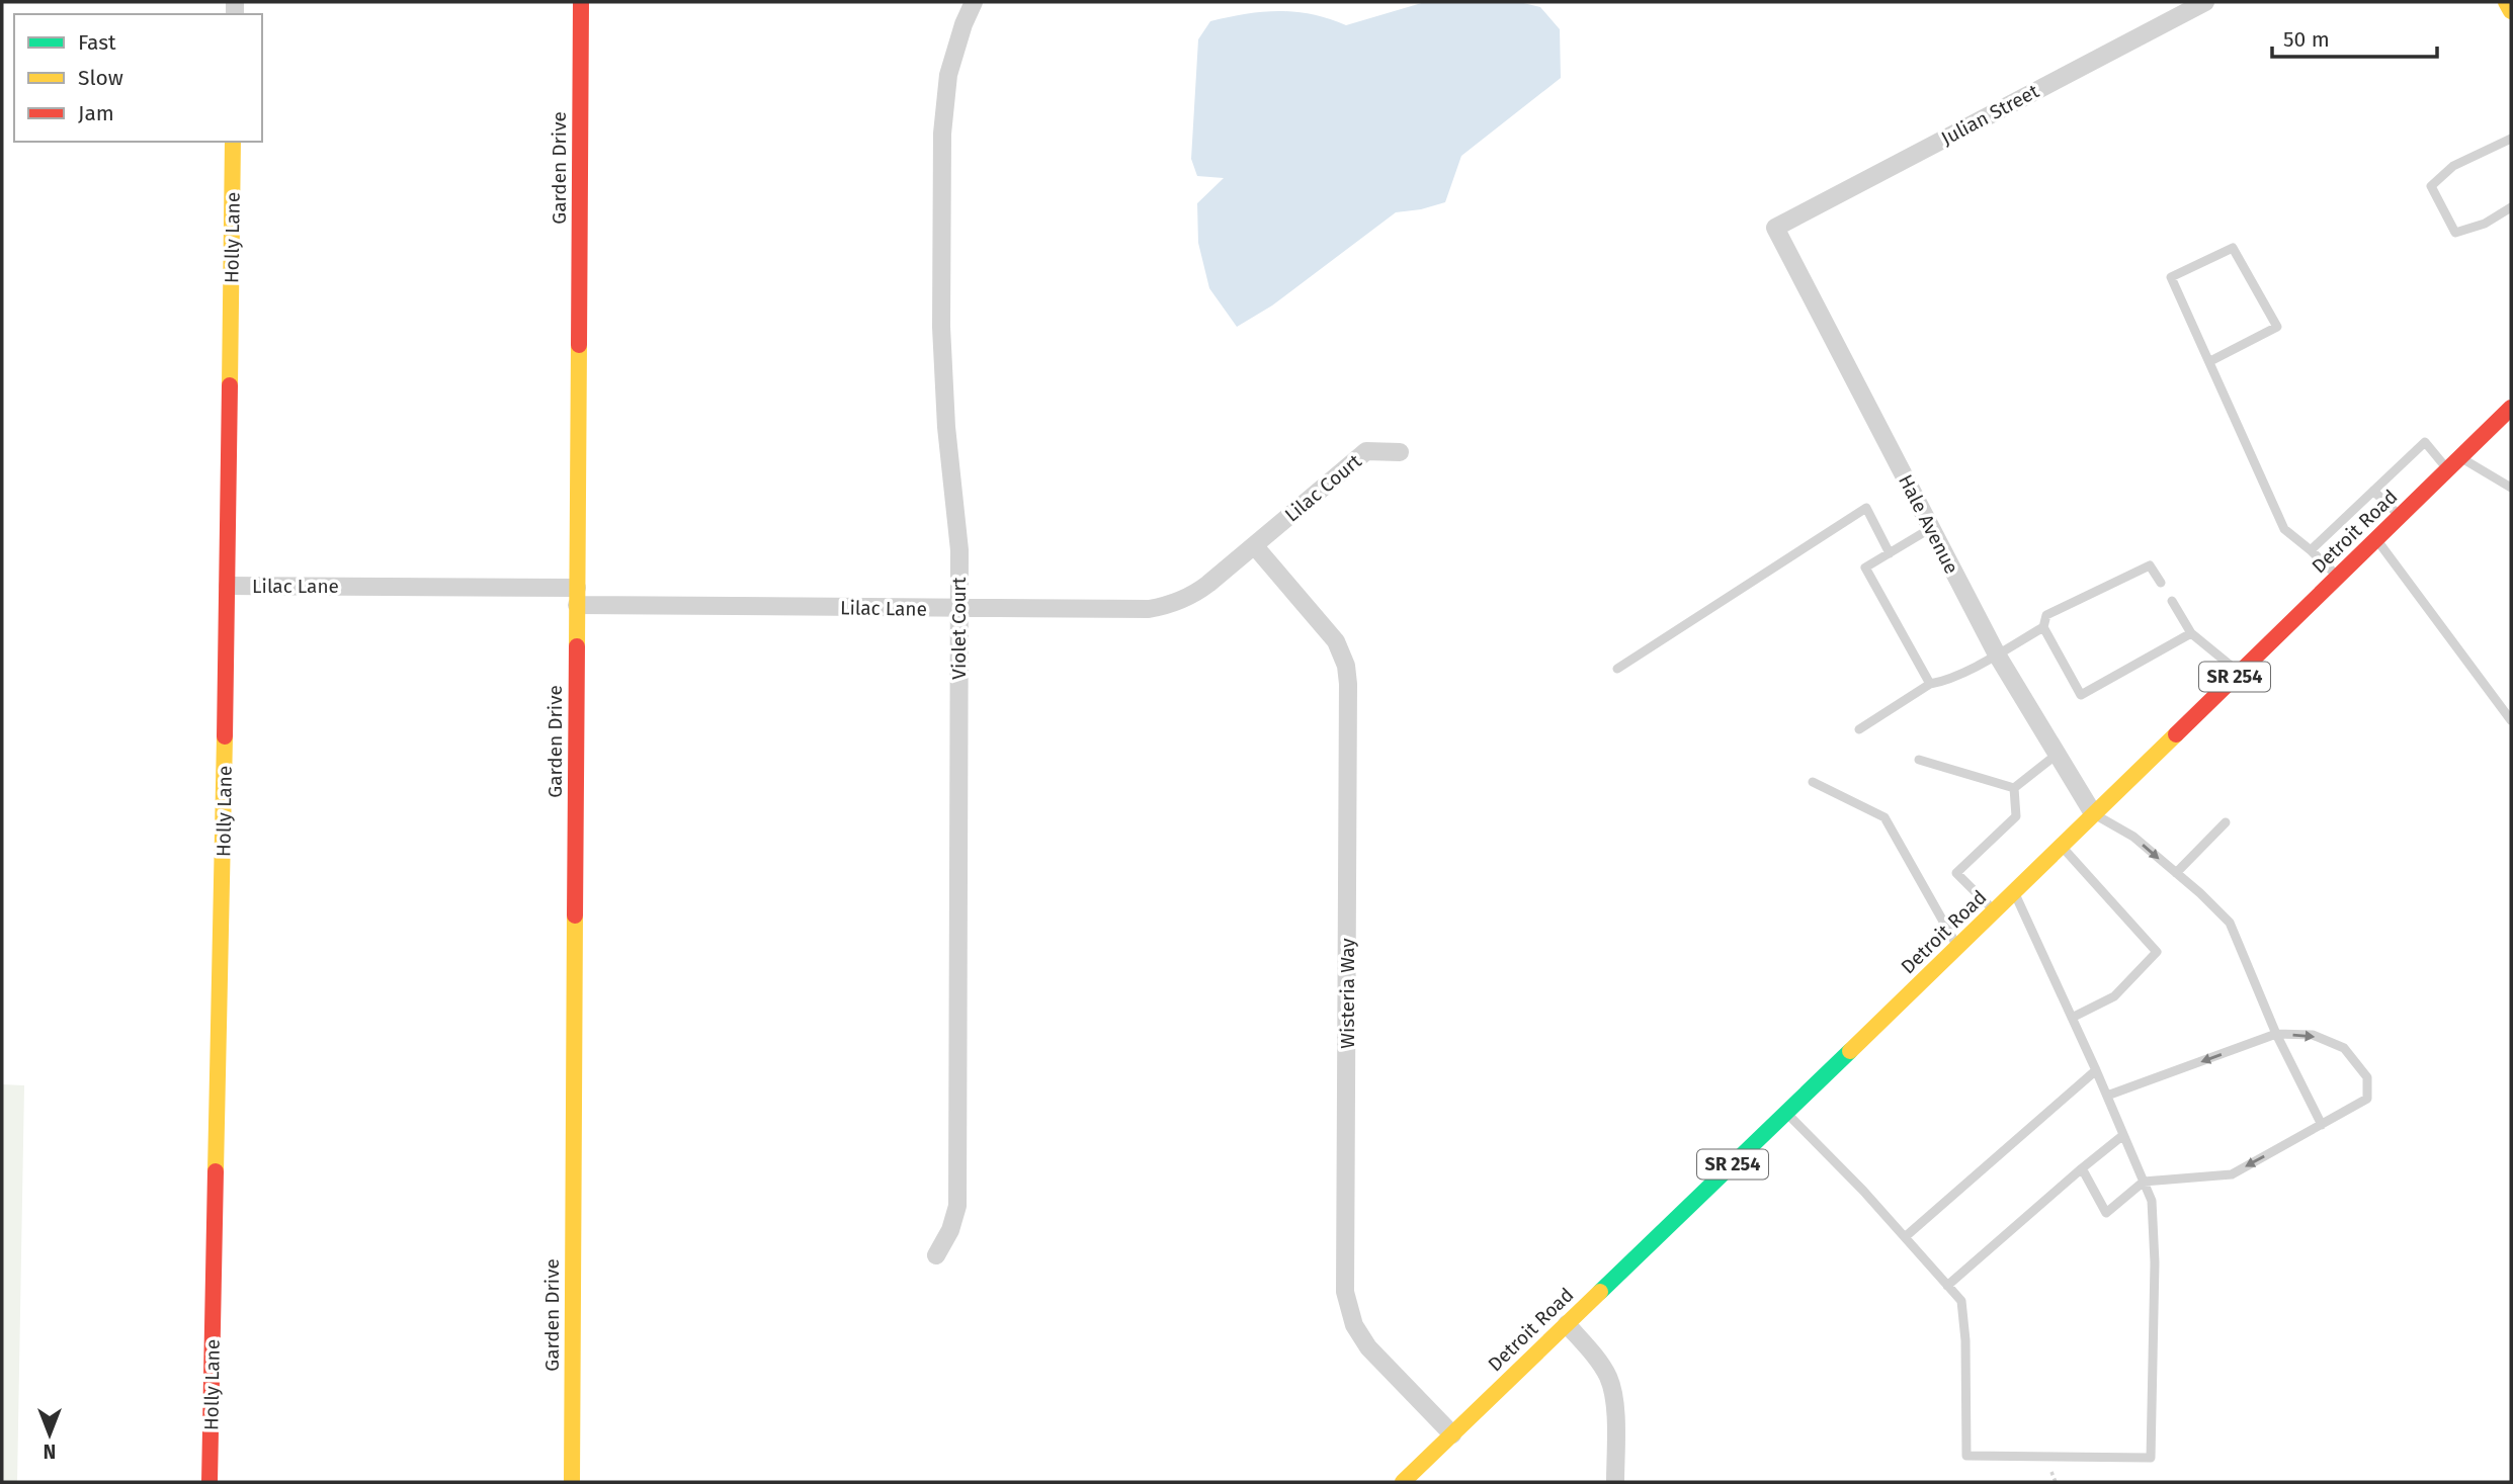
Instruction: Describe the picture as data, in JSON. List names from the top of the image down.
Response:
{
  "streets": {
    "street": [
      "Julian Street",
      "Garden Drive",
      "Holly Lane",
      "Lilac Court",
      "Hale Avenue",
      "Detroit Road",
      "Lilac Lane",
      "Violet Court",
      "SR 254",
      "Wisteria Way"
    ]
  },
  "crossings": [
    ["Julian Street", "Hale Avenue"],
    ["Garden Drive", "Lilac Lane"],
    ["Holly Lane", "Lilac Lane"],
    ["Lilac Court", "Lilac Lane"],
    ["Lilac Court", "Wisteria Way"],
    ["Hale Avenue", "Detroit Road"],
    ["Detroit Road", "Wisteria Way"],
    ["Lilac Lane", "Violet Court"],
    ["Lilac Lane", "Wisteria Way"]
  ],
  "legend": ["Fast", "Slow", "Jam"],
  "scale_bar": "50 m",
  "north": "bottom"
}
